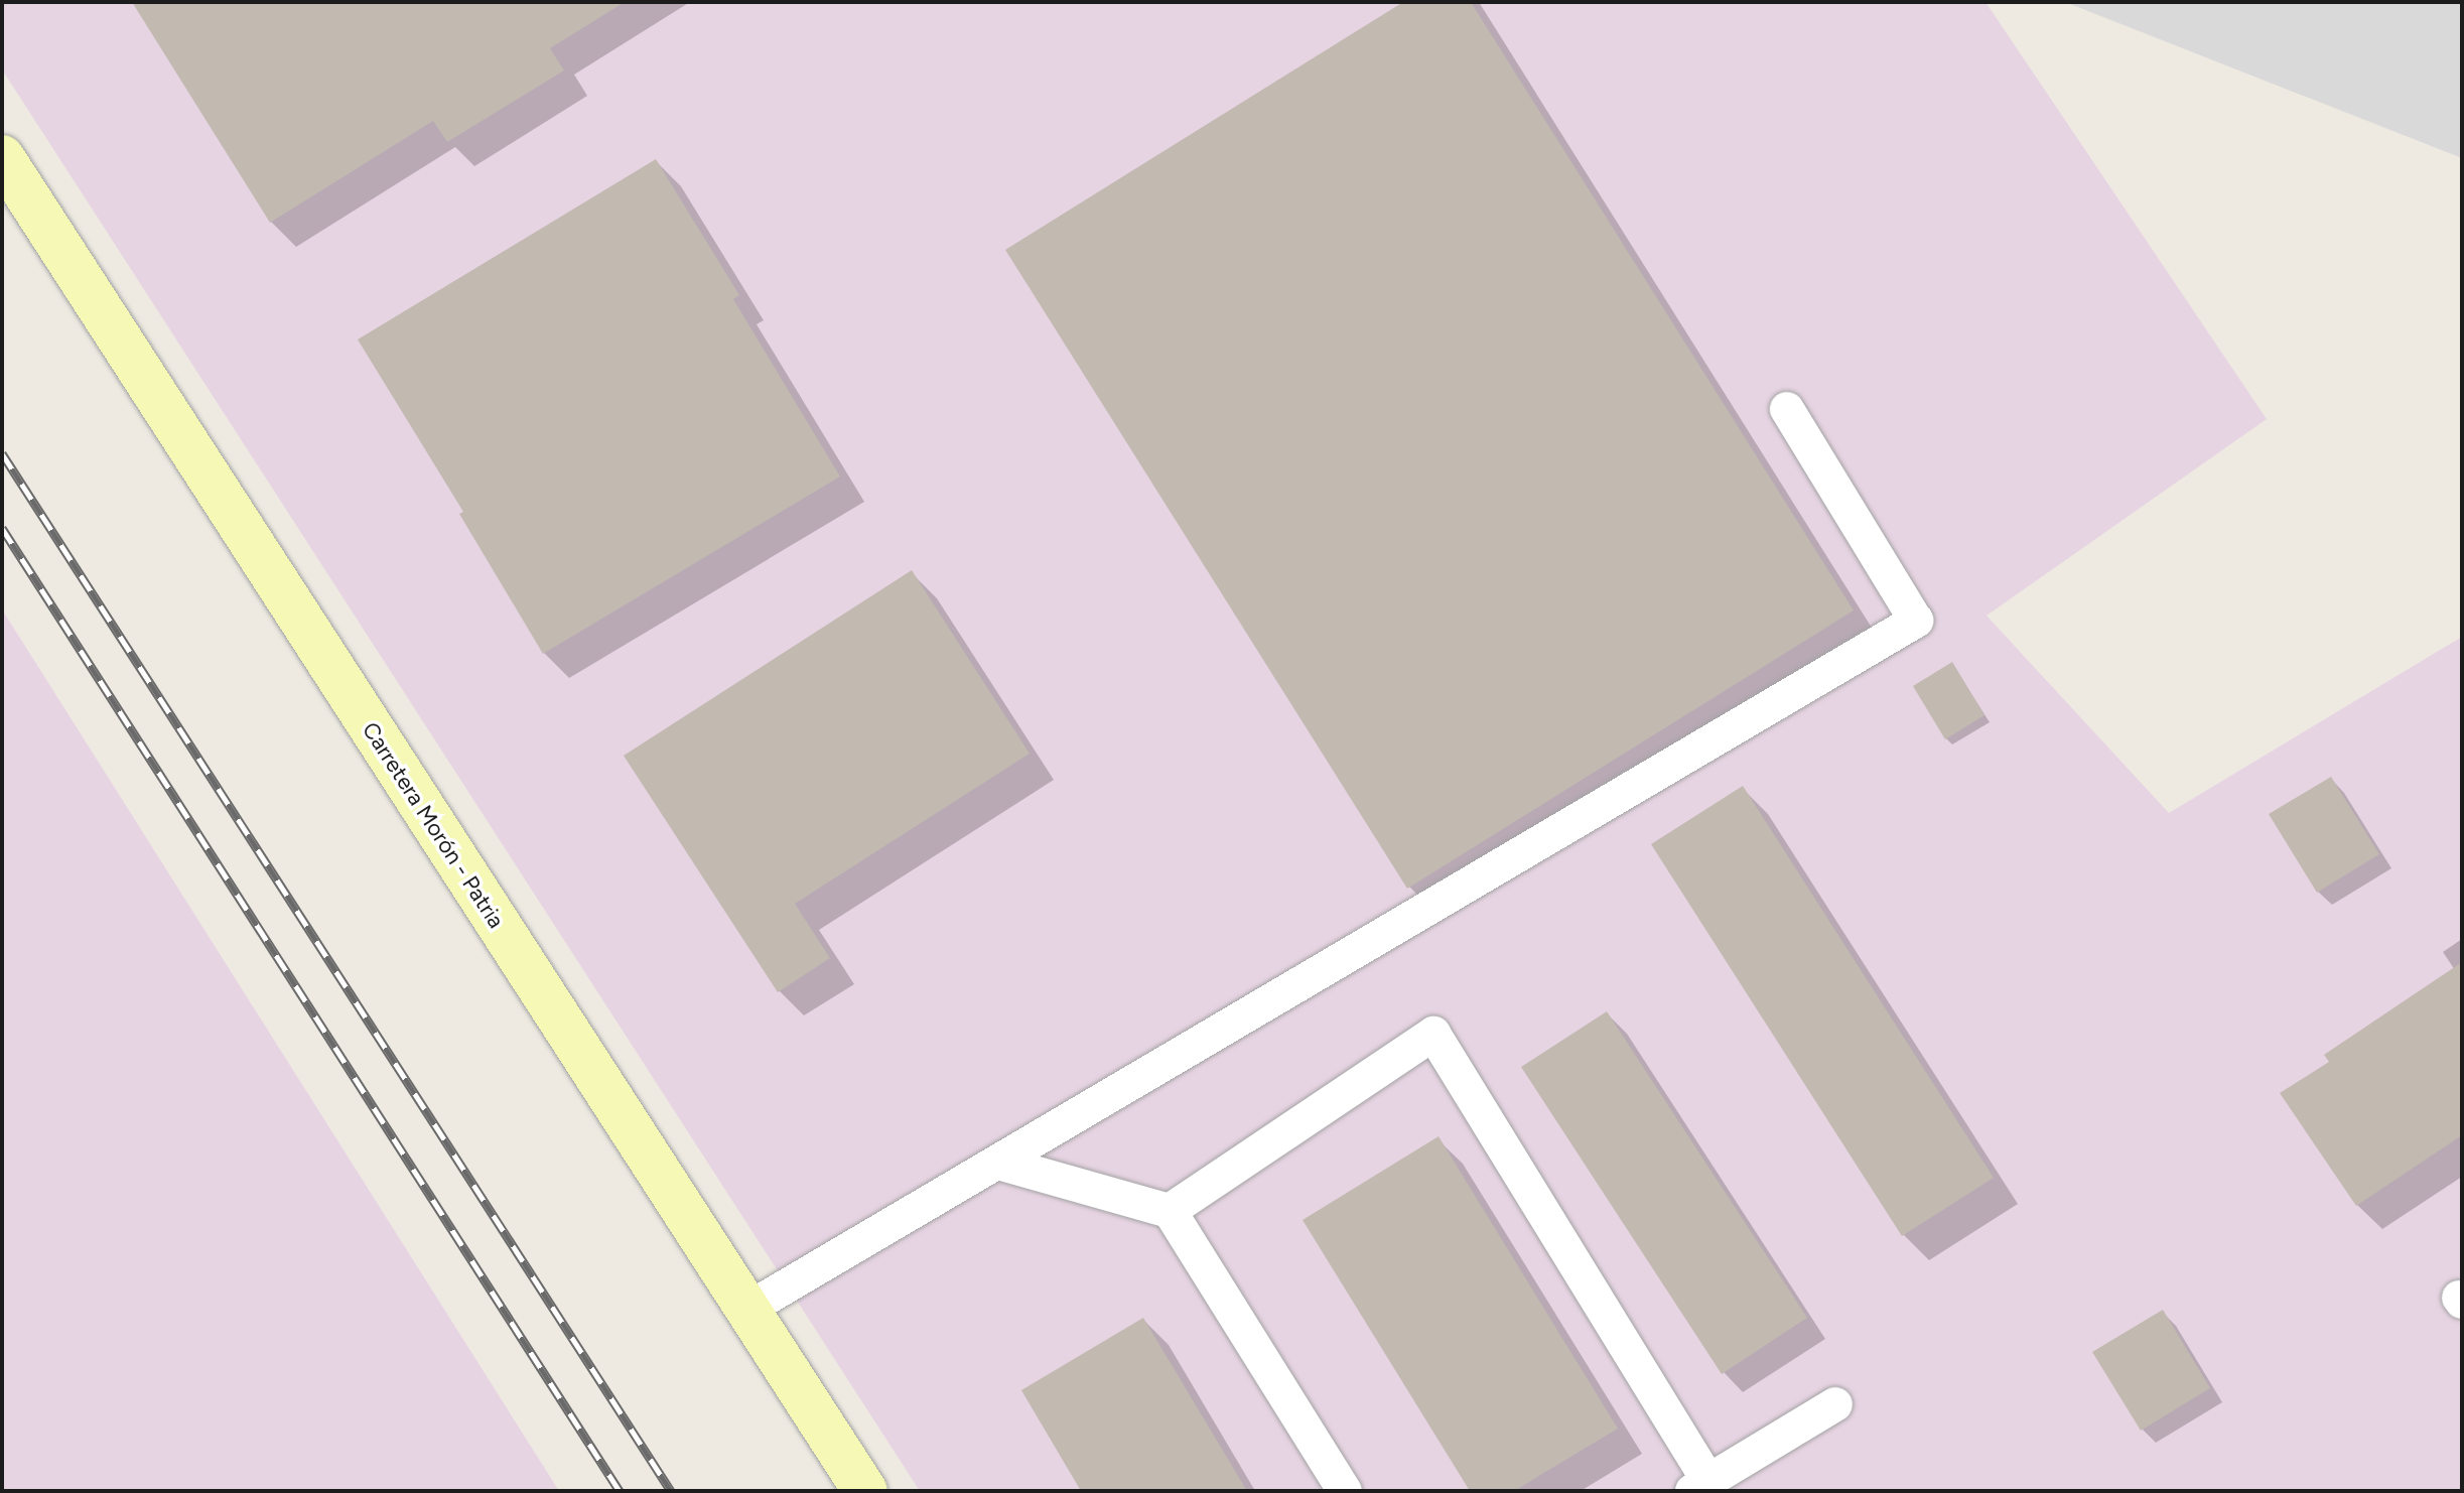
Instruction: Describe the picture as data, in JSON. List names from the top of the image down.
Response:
{
  "streets": {
    "main road": ["Carretera Morón - Patria"]
  }
}
